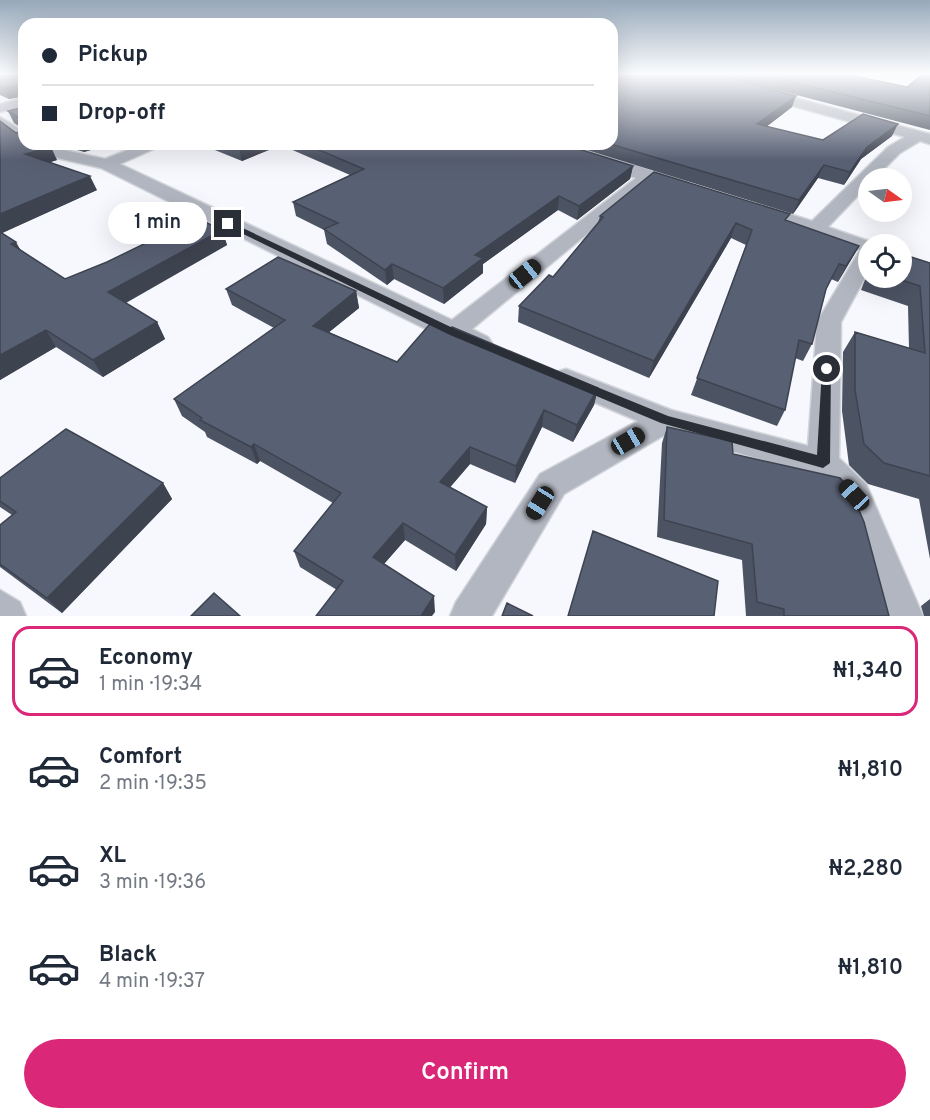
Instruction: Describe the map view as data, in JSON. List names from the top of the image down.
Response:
{
  "north": "right",
  "page": {
    "banner": ["Pickup", "Drop-off"],
    "bubble": "1 min",
    "list": [
      {
        "name": "Economy",
        "note": "1 min · 19:34",
        "value": "₦1,340"
      },
      {
        "name": "Comfort",
        "note": "2 min · 19:35",
        "value": "₦1,810"
      },
      {
        "name": "XL",
        "note": "3 min · 19:36",
        "value": "₦2,280"
      },
      {
        "name": "Black",
        "note": "4 min · 19:37",
        "value": "₦1,810"
      }
    ],
    "buttons": "Confirm"
  }
}
